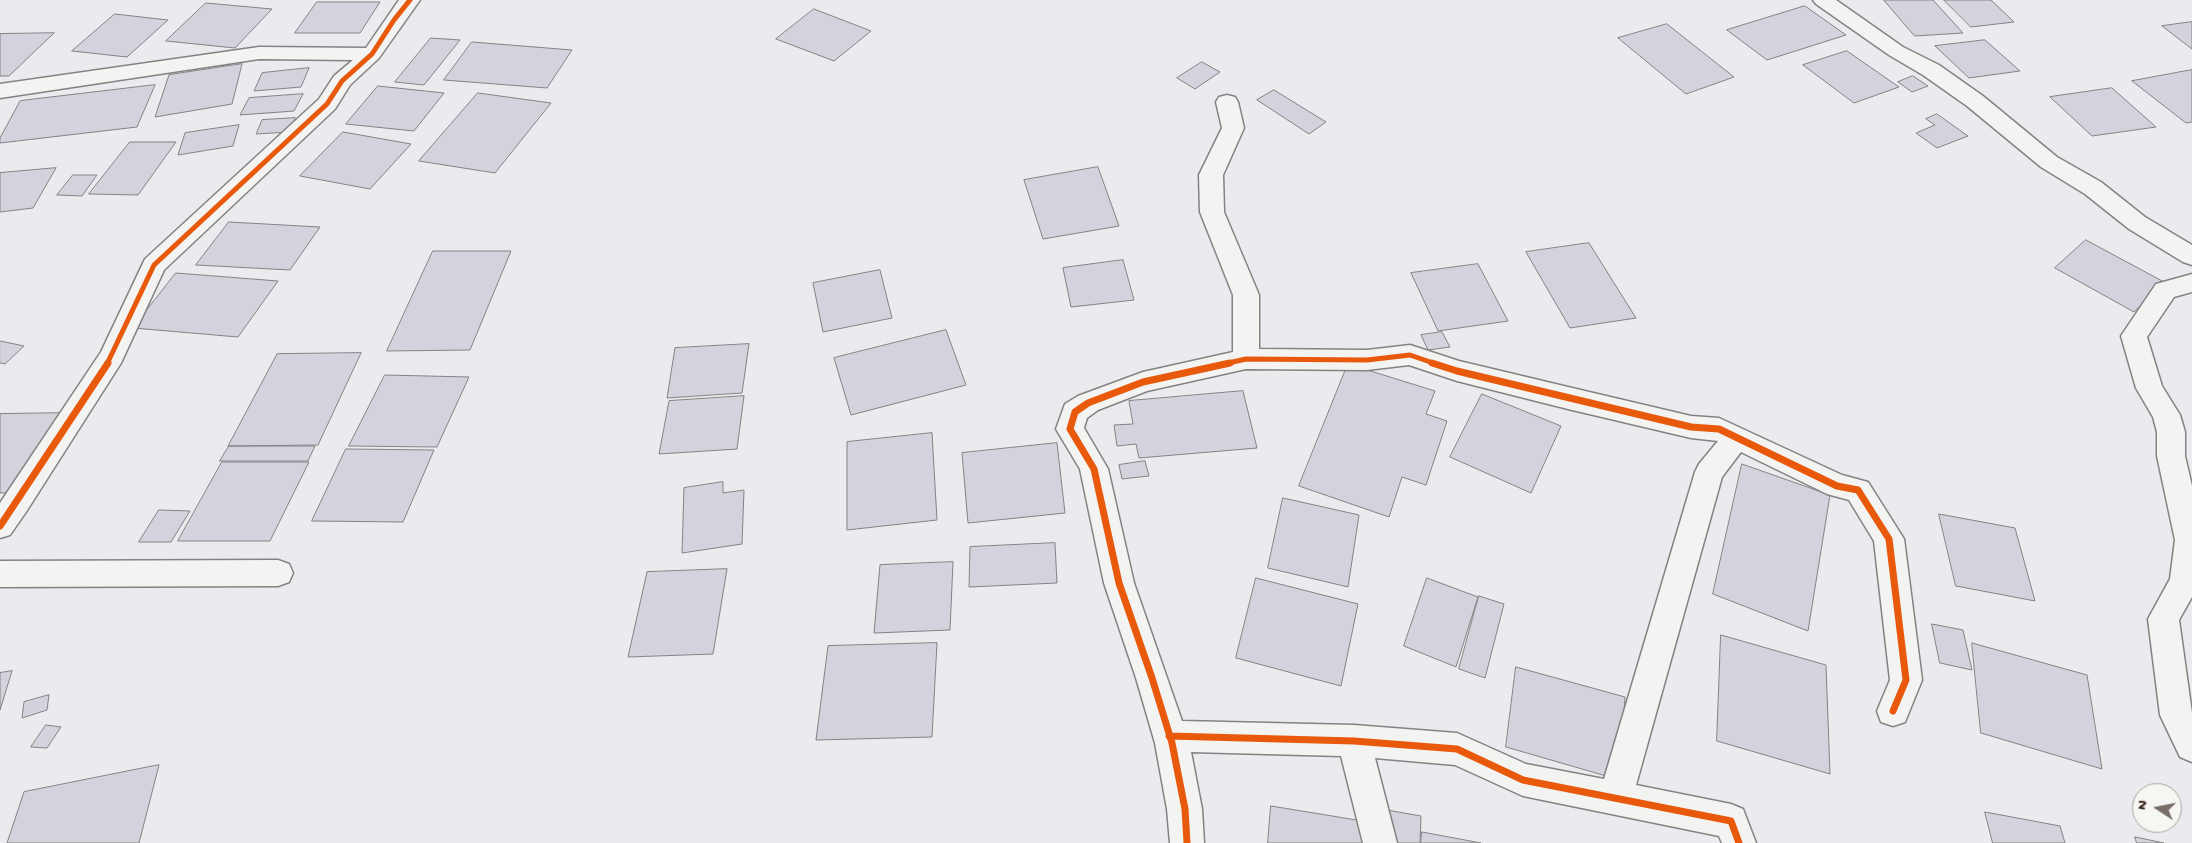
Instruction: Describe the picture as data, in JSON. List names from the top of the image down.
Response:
{
  "north": "left"
}
